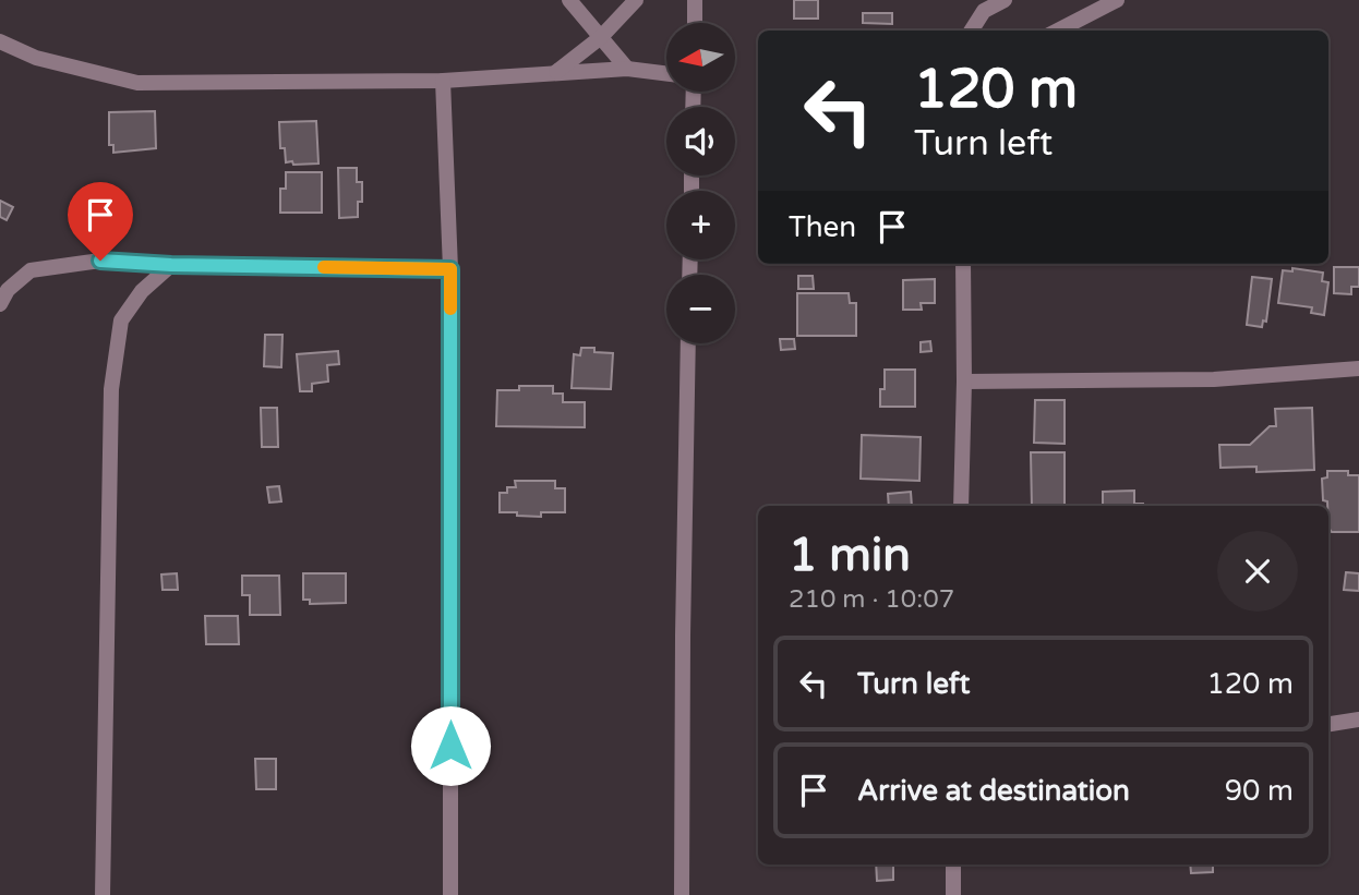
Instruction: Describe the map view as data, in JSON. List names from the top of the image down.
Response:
{
  "north": "left",
  "page": {
    "map_buttons": ["+", "−"],
    "turn": ["120 m", "Turn left"],
    "then": "Then",
    "heading": ["1 min", "210 m · 10:07"],
    "list": [
      {
        "name": "Turn left",
        "value": "120 m"
      },
      {
        "name": "Arrive at destination",
        "value": "90 m"
      }
    ]
  }
}
